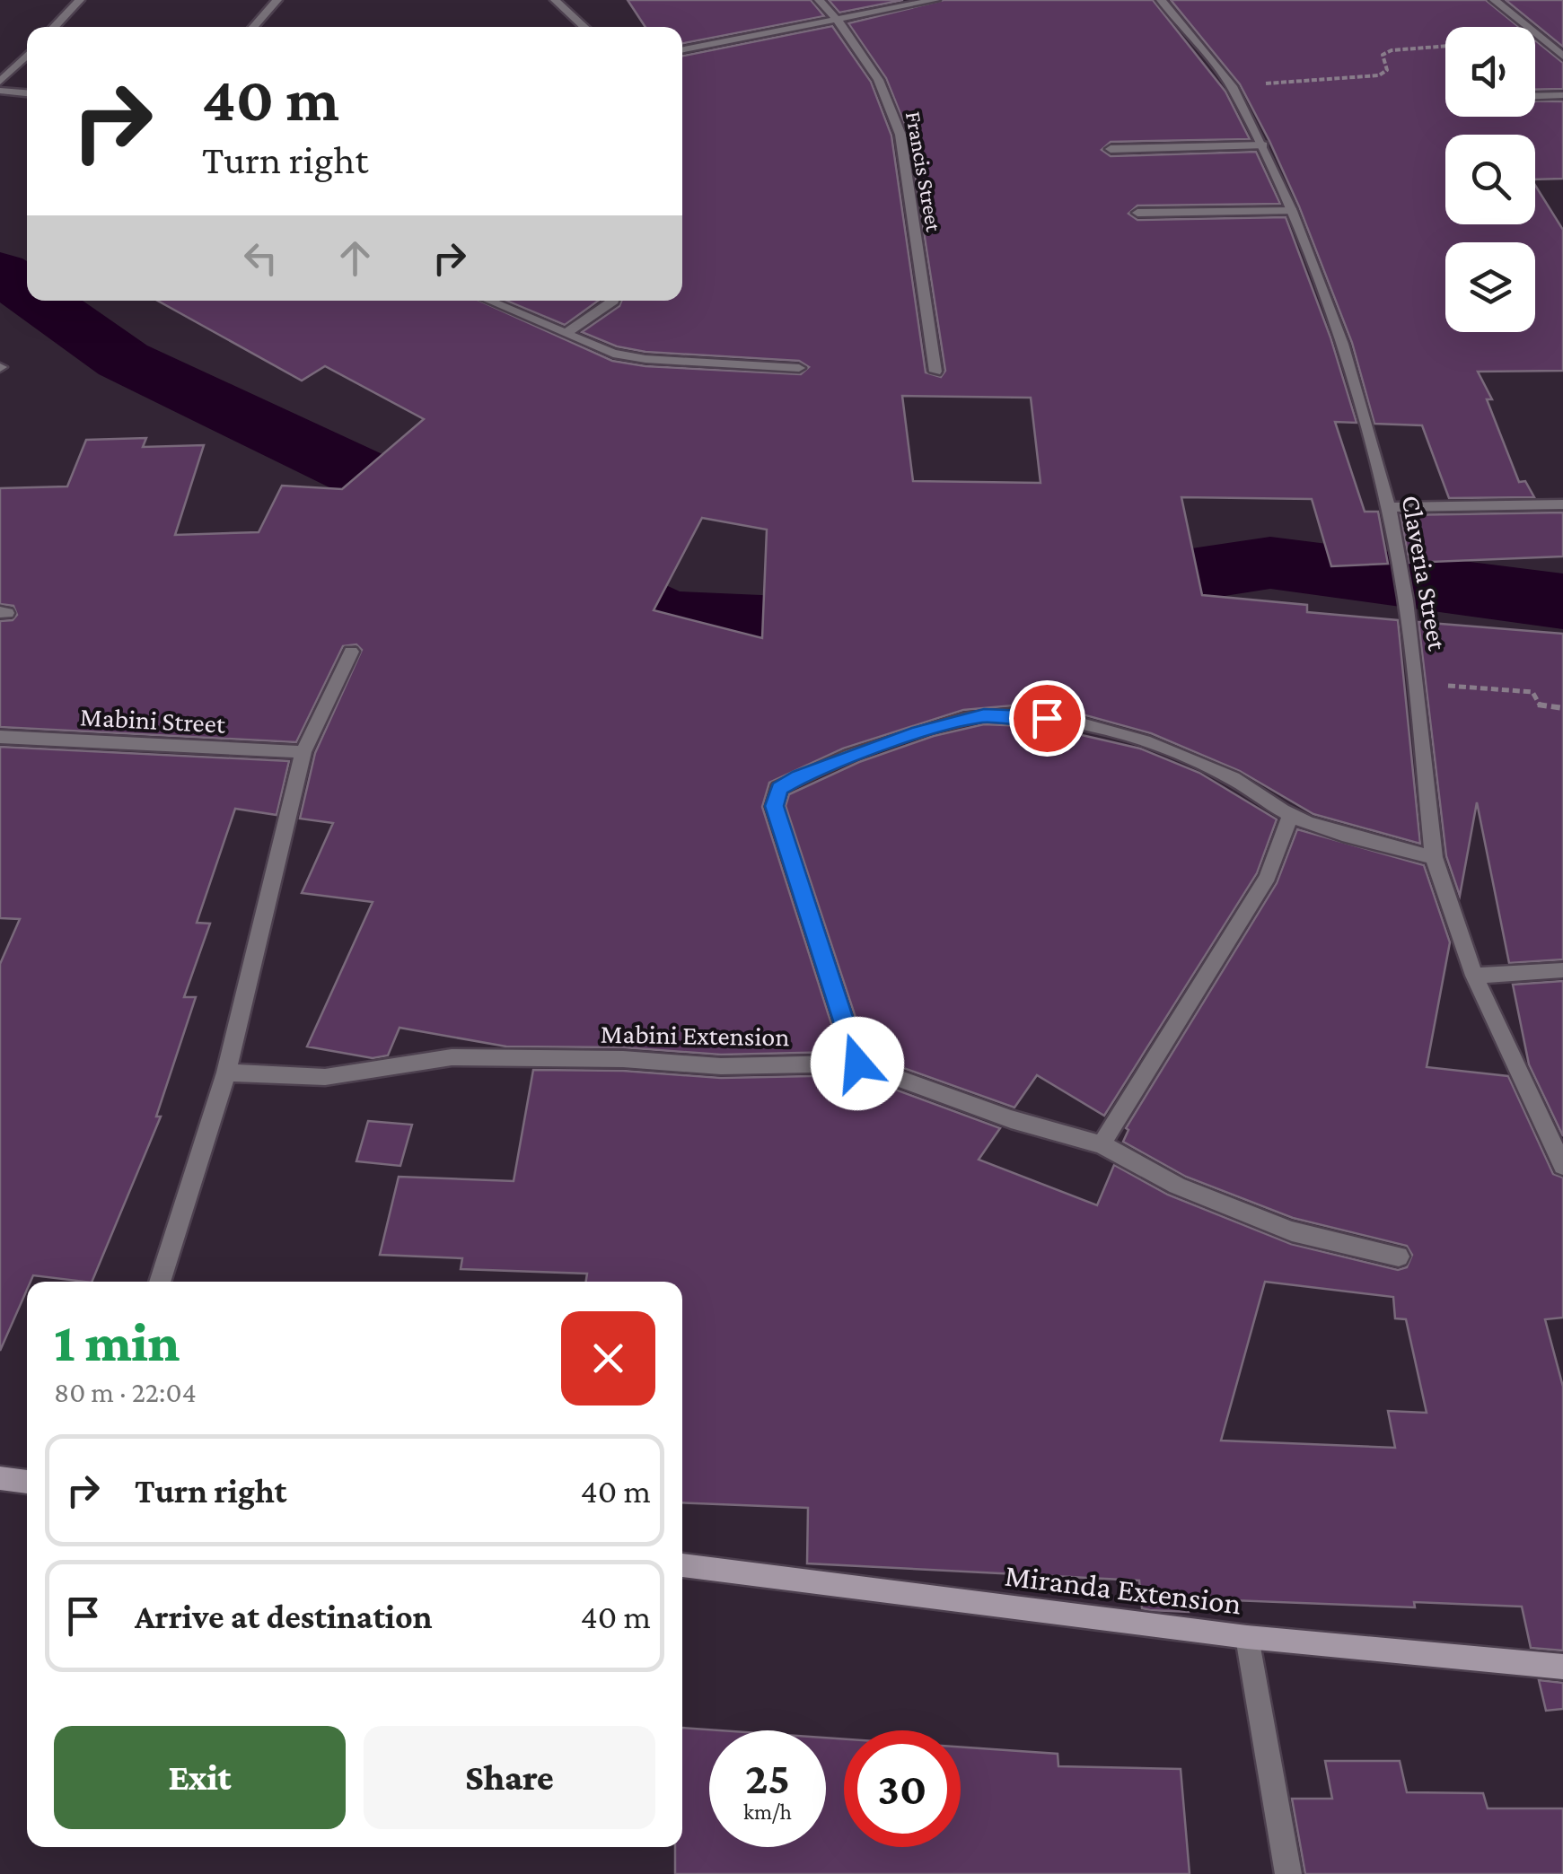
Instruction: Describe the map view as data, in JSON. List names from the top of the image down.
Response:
{
  "streets": {
    "main road": ["Miranda Extension"],
    "street": [
      "Francis Street",
      "Claveria Street",
      "Mabini Street",
      "Mabini Extension"
    ]
  },
  "page": {
    "turn": ["40 m", "Turn right"],
    "heading": ["1 min", "80 m · 22:04"],
    "list": [
      {
        "name": "Turn right",
        "value": "40 m"
      },
      {
        "name": "Arrive at destination",
        "value": "40 m"
      }
    ],
    "buttons": ["Exit", "Share"],
    "speed": "25 km/h",
    "limit": "30"
  }
}
